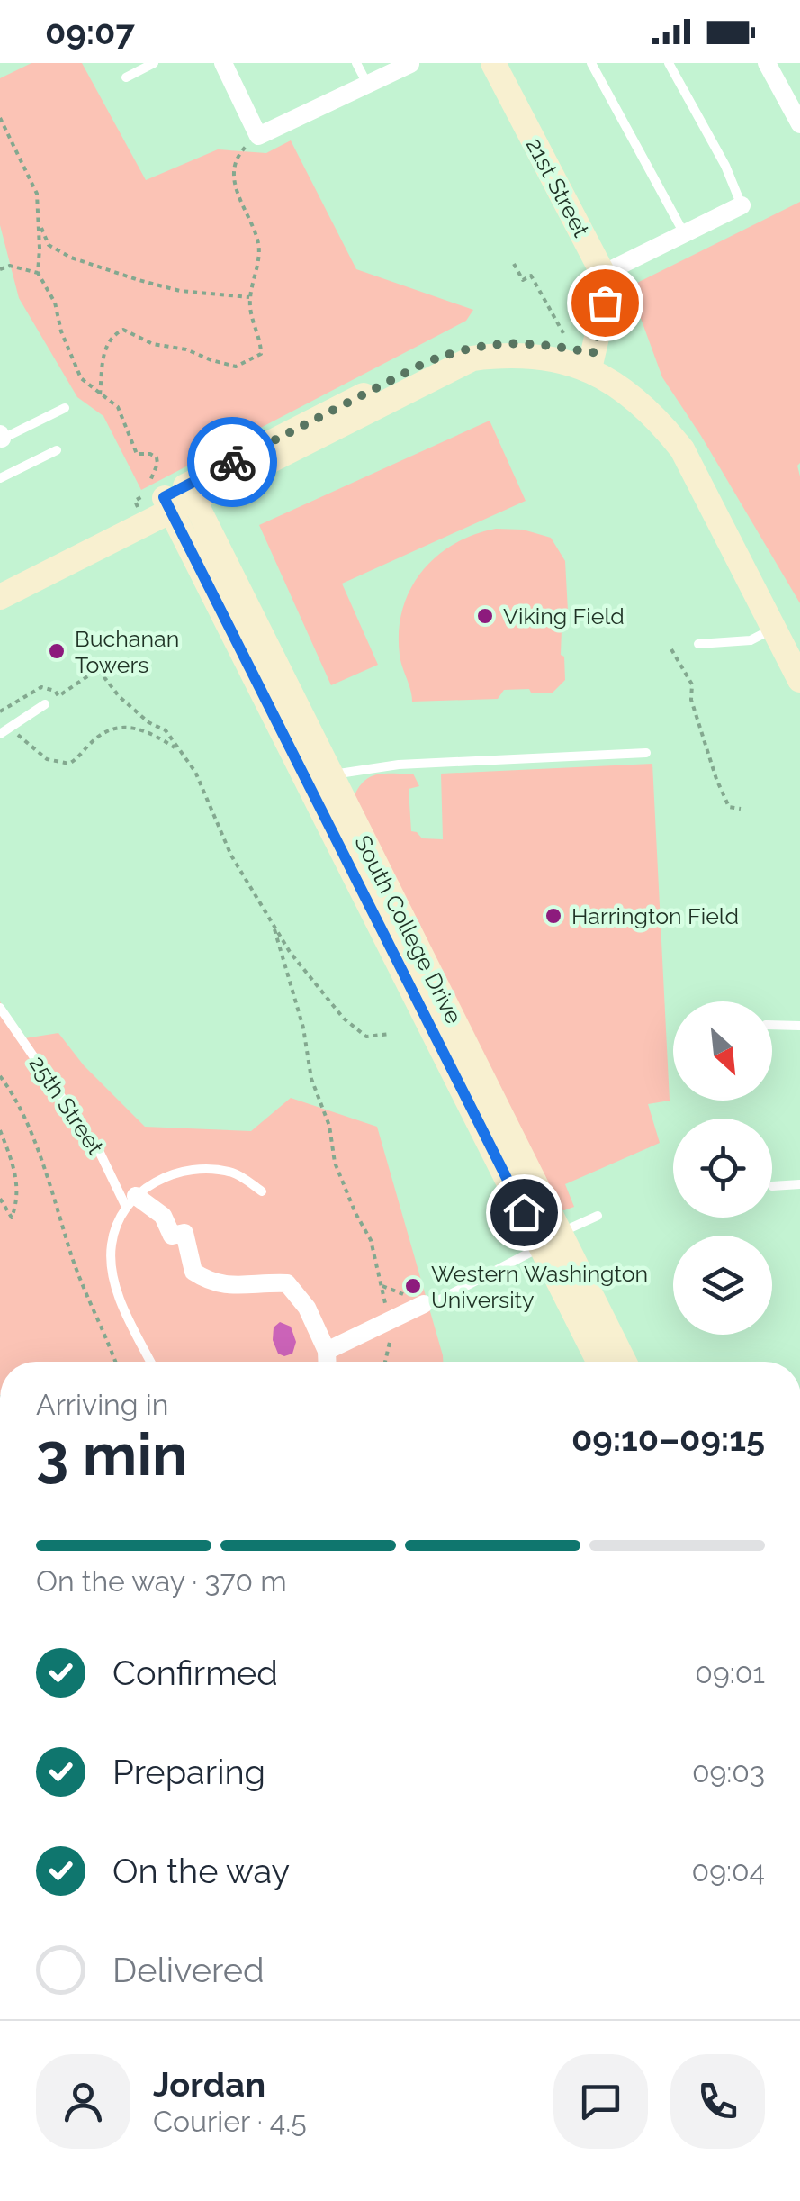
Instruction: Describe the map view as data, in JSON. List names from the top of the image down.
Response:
{
  "streets": {
    "street": ["21st Street", "South College Drive"],
    "lane": ["25th Street"]
  },
  "places": [
    "Viking Field",
    "Buchanan Towers",
    "Harrington Field",
    "Western Washington University"
  ],
  "north": "bottom right",
  "page": {
    "status": "09:07",
    "heading": ["3 min", "Arriving in", "09:10–09:15"],
    "panel": ["Jordan", "Courier · 4.5"],
    "bar": "On the way · 370 m",
    "list": [
      ["Confirmed", "09:01"],
      ["Preparing", "09:03"],
      ["On the way", "09:04"],
      "Delivered"
    ]
  }
}
